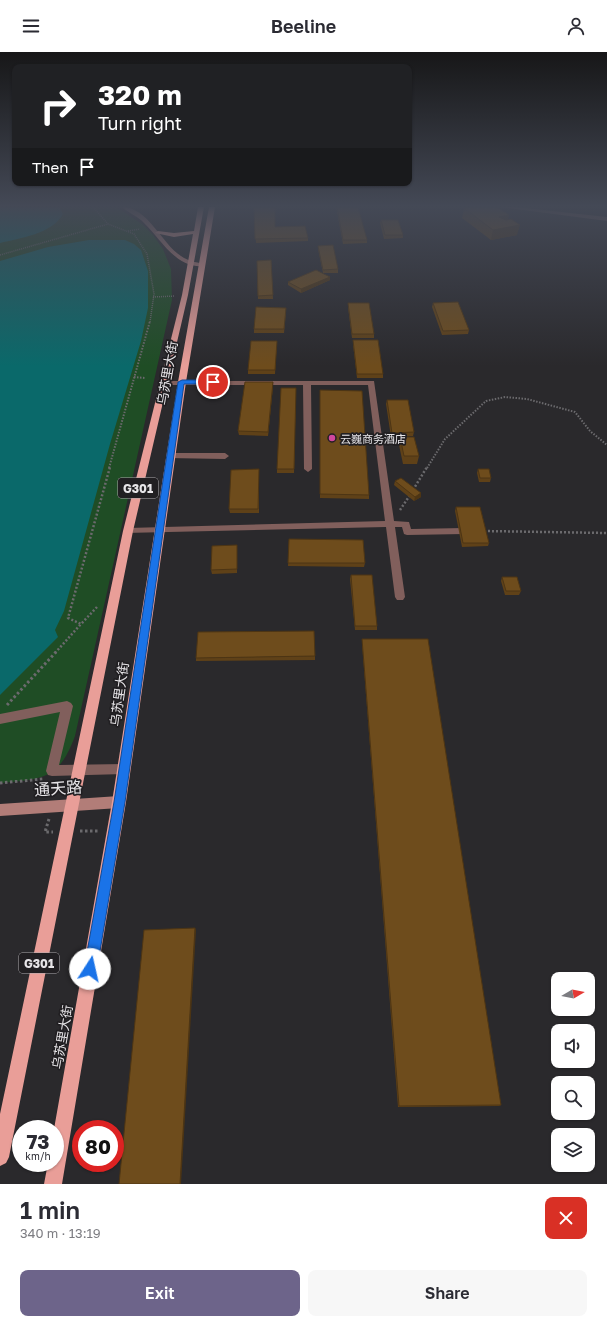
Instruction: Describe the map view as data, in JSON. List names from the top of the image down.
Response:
{
  "streets": {
    "highway": ["乌苏里大街", "G301"],
    "main road": ["通天路"]
  },
  "crossings": [
    ["乌苏里大街", "通天路"]
  ],
  "places": ["云巍商务酒店"],
  "north": "right",
  "page": {
    "header": "Beeline",
    "turn": ["320 m", "Turn right"],
    "then": "Then",
    "speed": "73 km/h",
    "limit": "80",
    "heading": ["1 min", "340 m · 13:19"],
    "buttons": ["Exit", "Share"]
  }
}
